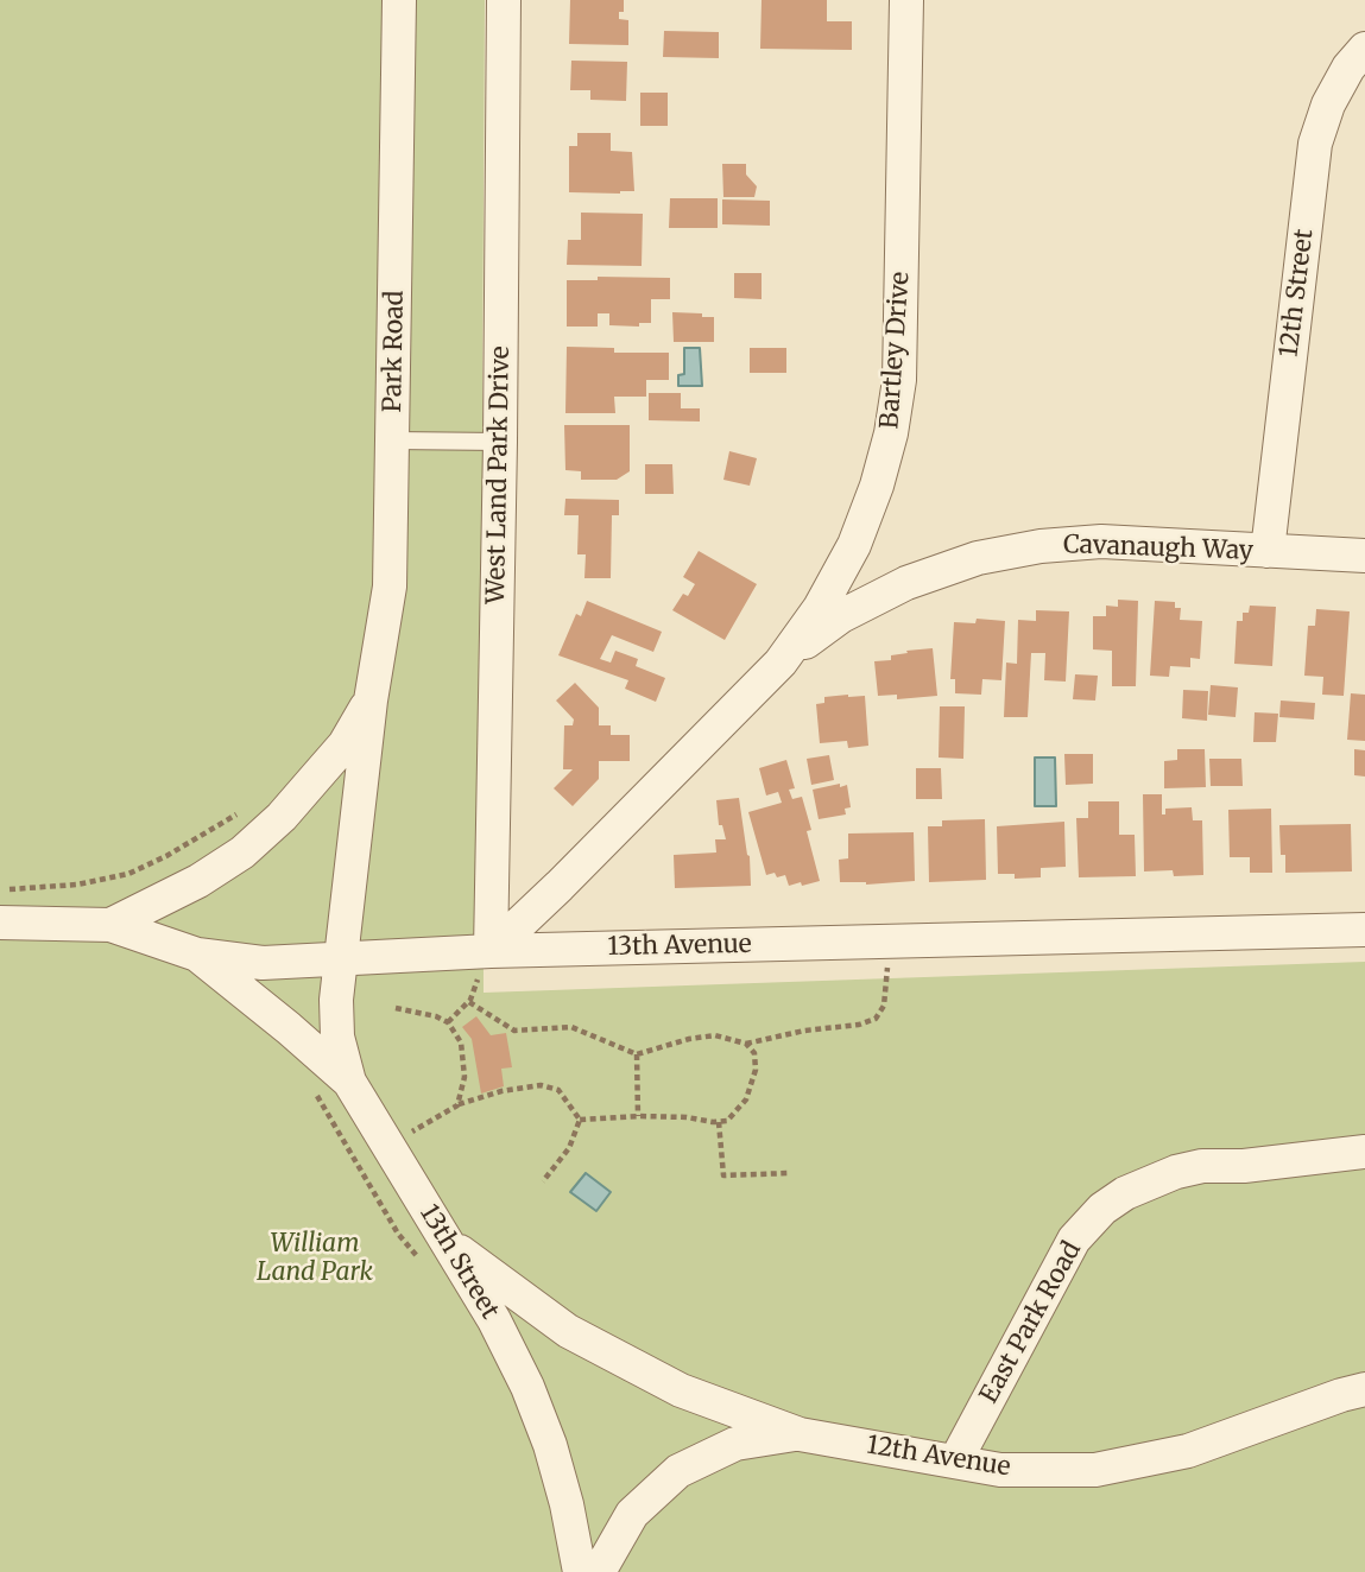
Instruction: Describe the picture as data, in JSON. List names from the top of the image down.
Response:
{
  "streets": {
    "street": [
      "12th Street",
      "Bartley Drive",
      "Park Road",
      "West Land Park Drive",
      "Cavanaugh Way",
      "13th Avenue",
      "13th Street",
      "East Park Road",
      "12th Avenue"
    ]
  },
  "crossings": [
    ["12th Street", "Cavanaugh Way"],
    ["Bartley Drive", "West Land Park Drive"],
    ["Bartley Drive", "Cavanaugh Way"],
    ["Bartley Drive", "13th Avenue"],
    ["Park Road", "13th Avenue"],
    ["Park Road", "13th Street"],
    ["West Land Park Drive", "13th Avenue"],
    ["13th Avenue", "13th Street"],
    ["13th Street", "12th Avenue"],
    ["East Park Road", "12th Avenue"]
  ],
  "parks": ["William Land Park"]
}
